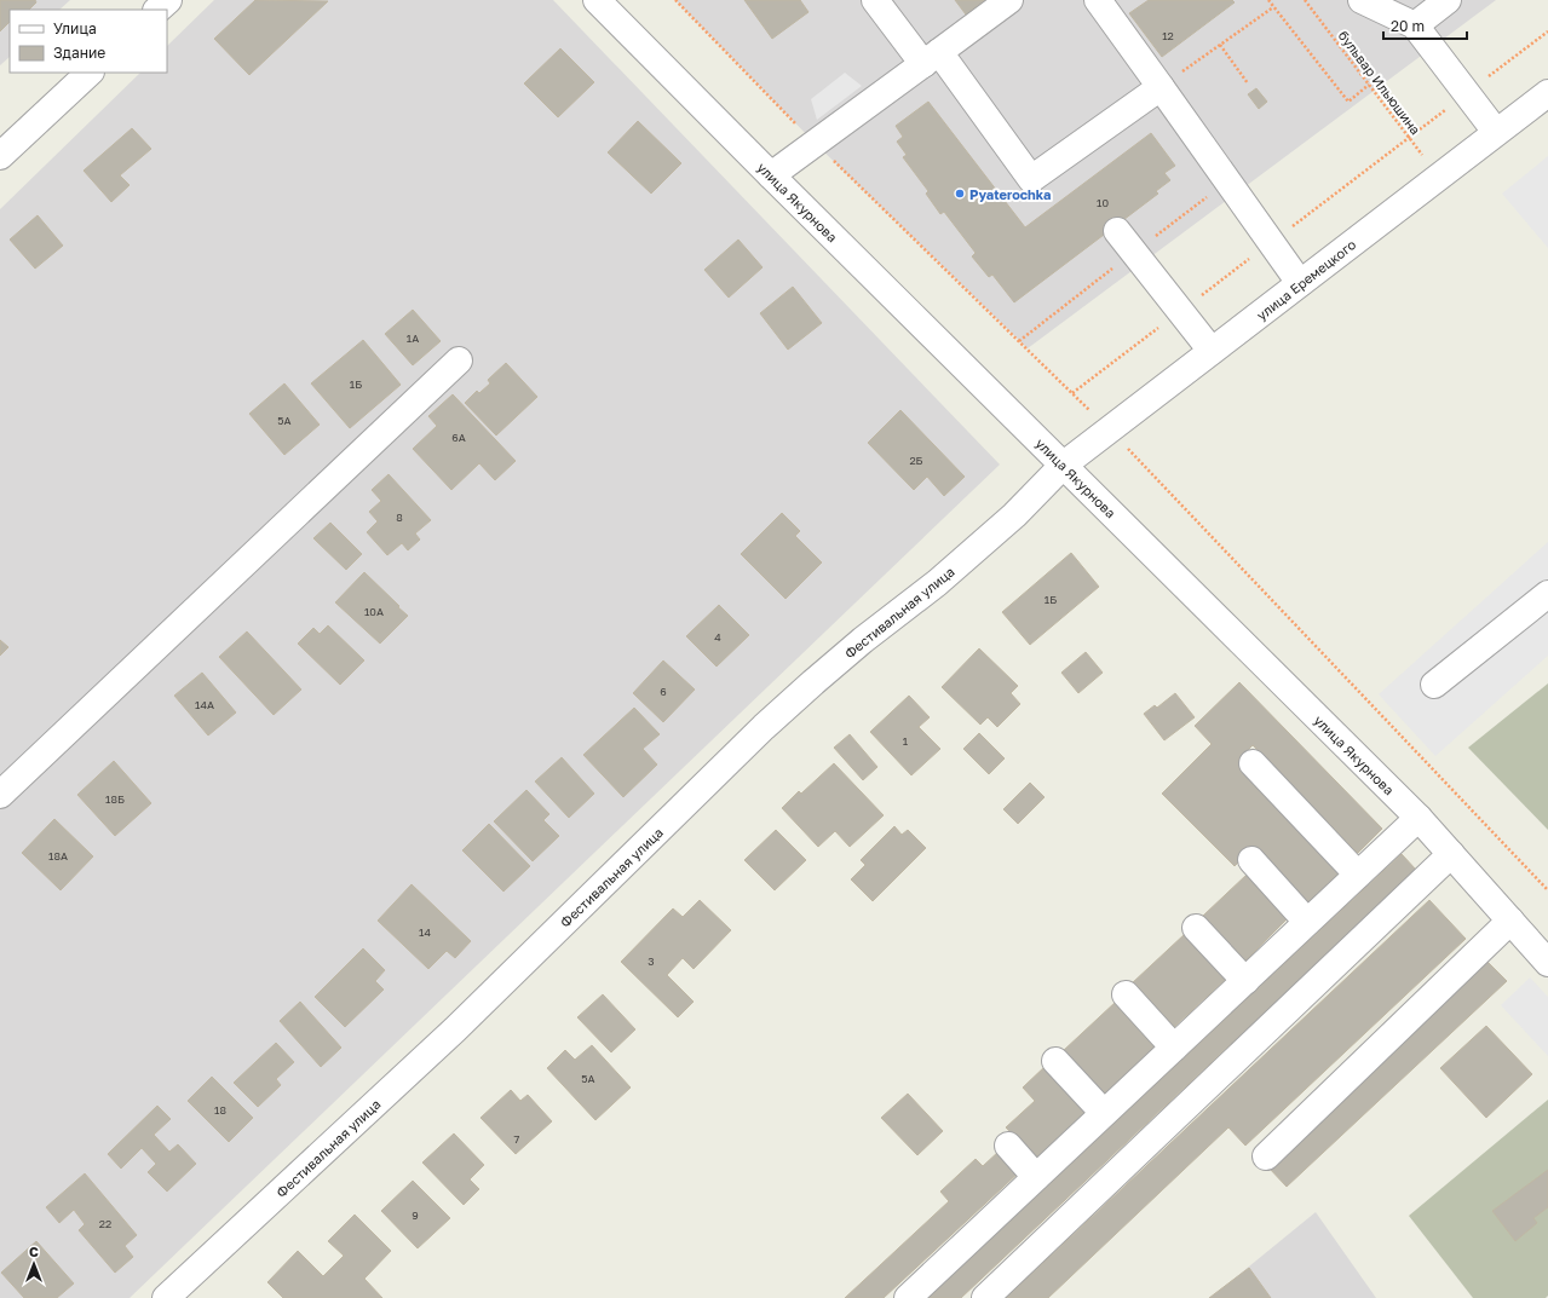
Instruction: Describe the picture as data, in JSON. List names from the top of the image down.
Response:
{
  "streets": {
    "street": ["улица Якурнова", "улица Еремецкого", "Фестивальная улица"],
    "path": ["бульвар Ильюшина"]
  },
  "crossings": [
    ["бульвар Ильюшина", "улица Еремецкого"],
    ["улица Якурнова", "улица Еремецкого"],
    ["улица Якурнова", "Фестивальная улица"],
    ["улица Еремецкого", "Фестивальная улица"]
  ],
  "places": ["Pyaterochka"],
  "house_numbers": [
    "12",
    "10",
    "1А",
    "1Б",
    "5А",
    "6А",
    "2Б",
    "8",
    "1Б",
    "10А",
    "4",
    "6",
    "14А",
    "1",
    "18Б",
    "18А",
    "14",
    "3",
    "5А",
    "18",
    "7",
    "9",
    "22"
  ],
  "legend": ["Улица", "Здание"],
  "scale_bar": "20 m",
  "north": "top"
}
